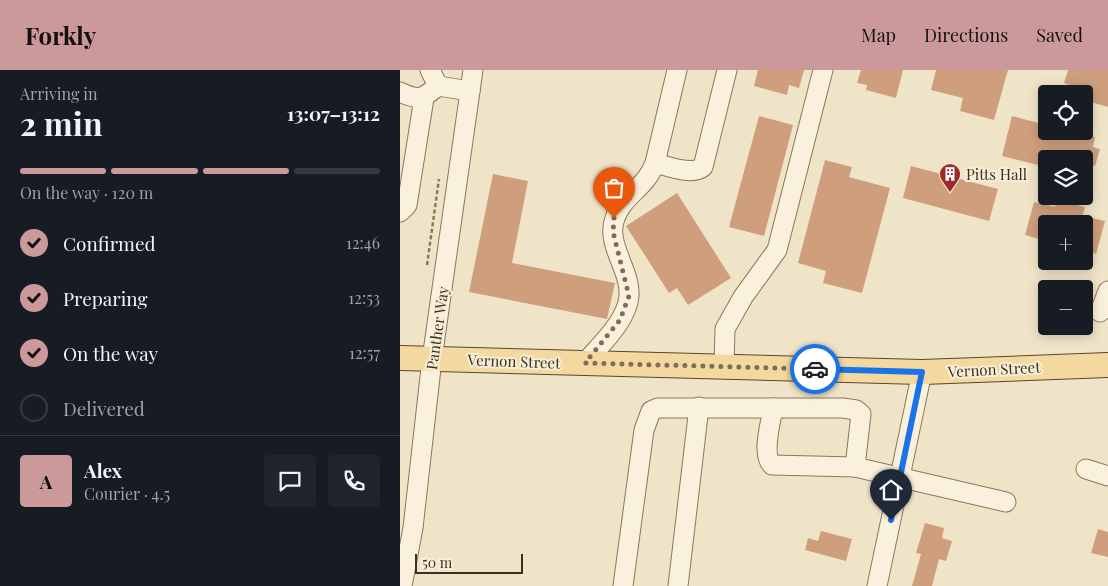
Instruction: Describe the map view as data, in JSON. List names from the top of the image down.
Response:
{
  "streets": {
    "main road": ["Vernon Street"],
    "street": ["Panther Way"]
  },
  "crossings": [
    ["Panther Way", "Vernon Street"]
  ],
  "places": {
    "building": ["Pitts Hall"]
  },
  "scale_bar": "50 m",
  "page": {
    "header": "Forkly",
    "nav": ["Map", "Directions", "Saved"],
    "heading": ["2 min", "Arriving in", "13:07–13:12"],
    "panel": ["Alex", "Courier · 4.5"],
    "map_buttons": ["+", "−"],
    "bar": "On the way · 120 m",
    "list": [
      ["Confirmed", "12:46"],
      ["Preparing", "12:53"],
      ["On the way", "12:57"],
      "Delivered"
    ],
    "round": "A",
    "scale": "50 m"
  }
}
